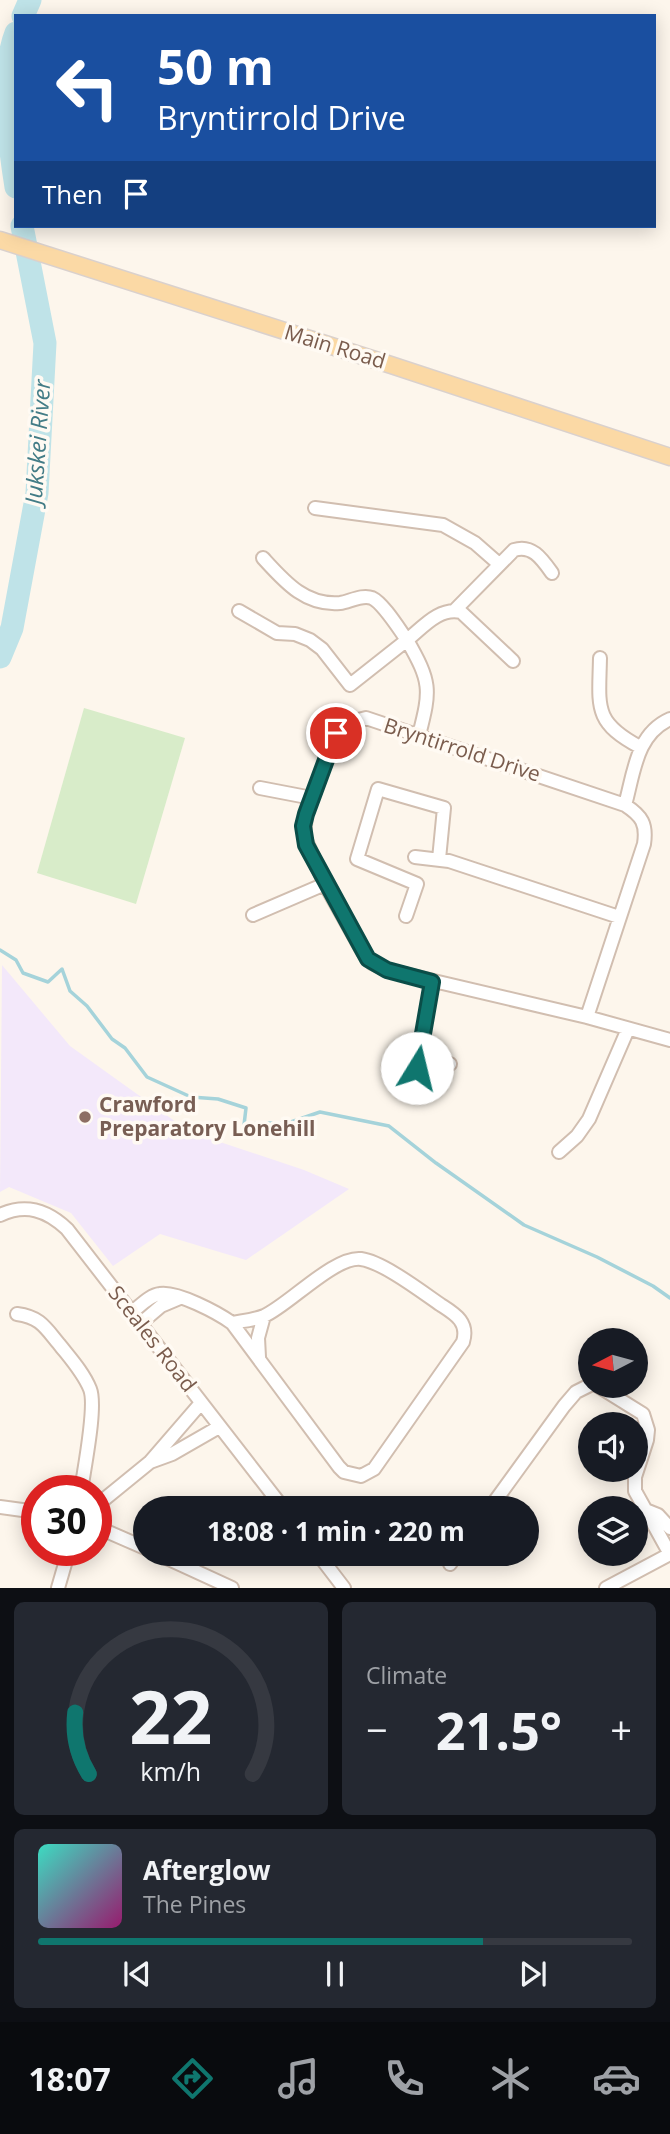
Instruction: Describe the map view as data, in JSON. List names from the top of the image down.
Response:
{
  "streets": {
    "main road": ["Main Road"],
    "street": ["Bryntirrold Drive", "Sceales Road"]
  },
  "water": ["Jukskei River"],
  "places": ["Crawford Preparatory Lonehill"],
  "north": "left",
  "page": {
    "turn": ["50 m", "Bryntirrold Drive"],
    "then": "Then",
    "limit": "30",
    "trip": "18:08 · 1 min · 220 m",
    "tile": "Climate",
    "heat": ["−", "21.5°", "+"],
    "song": ["Afterglow", "The Pines"],
    "tabs": "18:07",
    "gauge": ["22", "km/h"]
  }
}
